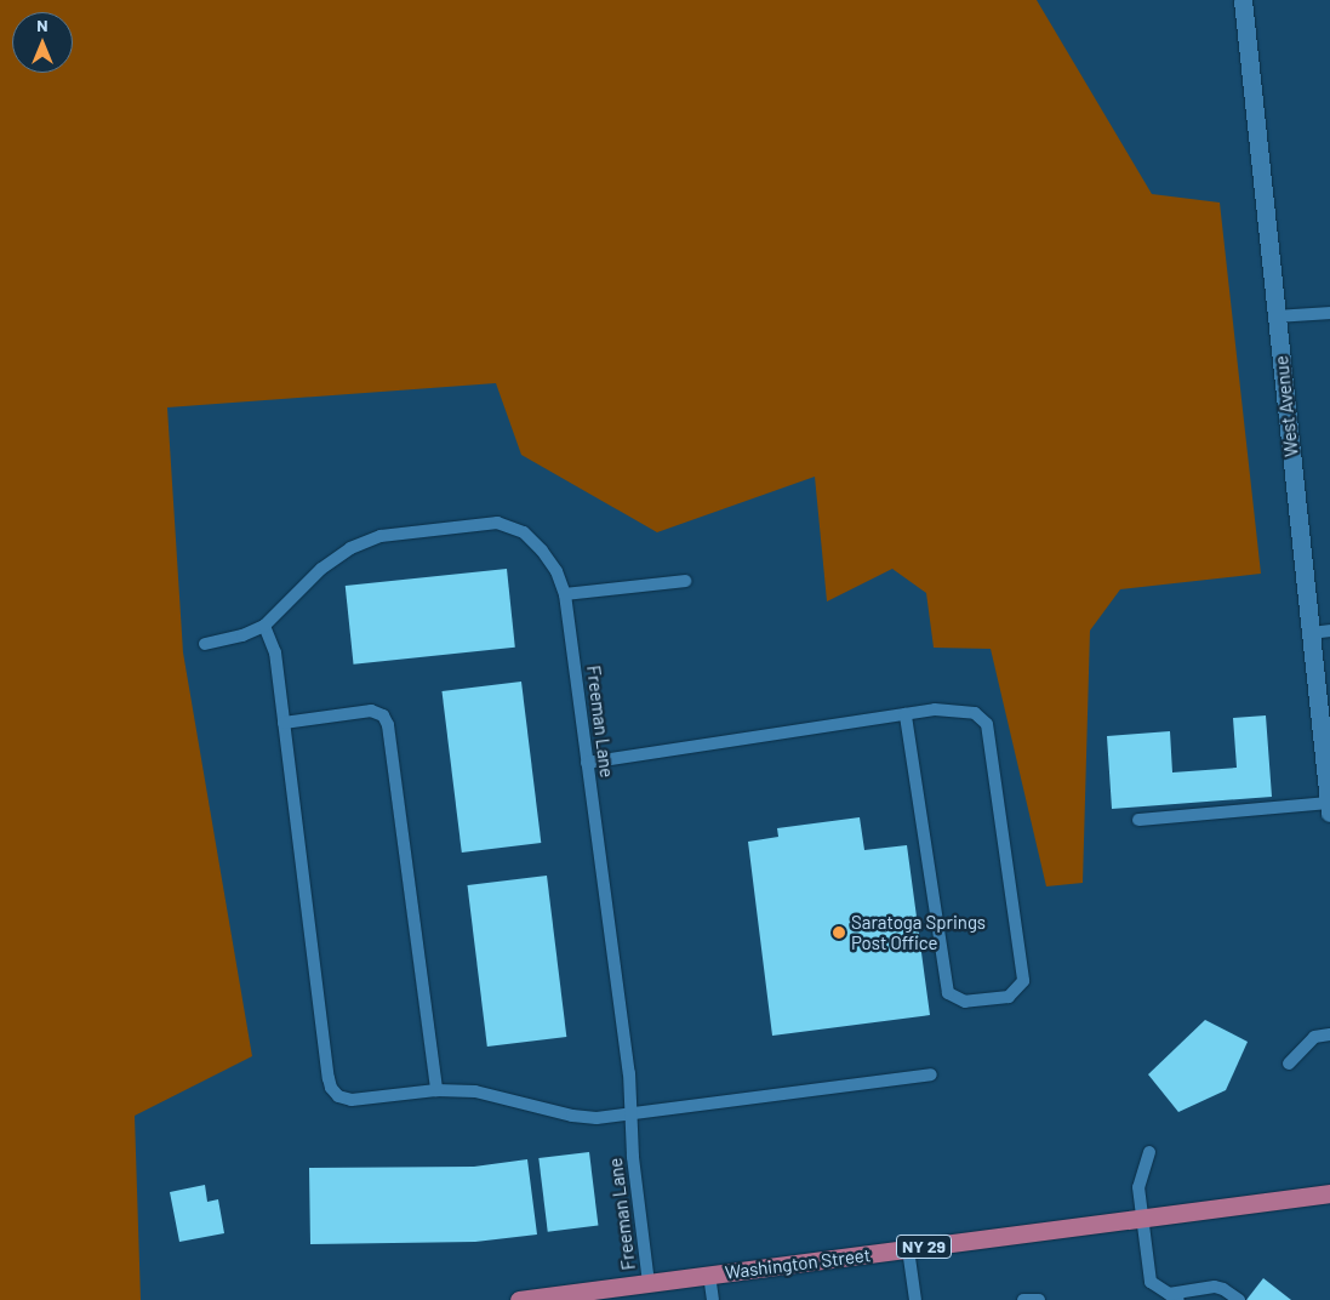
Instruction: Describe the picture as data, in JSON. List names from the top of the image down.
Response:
{
  "streets": {
    "highway": ["NY 29", "Washington Street"],
    "street": ["West Avenue"],
    "lane": ["Freeman Lane"]
  },
  "crossings": [
    ["Freeman Lane", "Washington Street"]
  ],
  "places": ["Saratoga Springs Post Office"],
  "north": "top"
}
